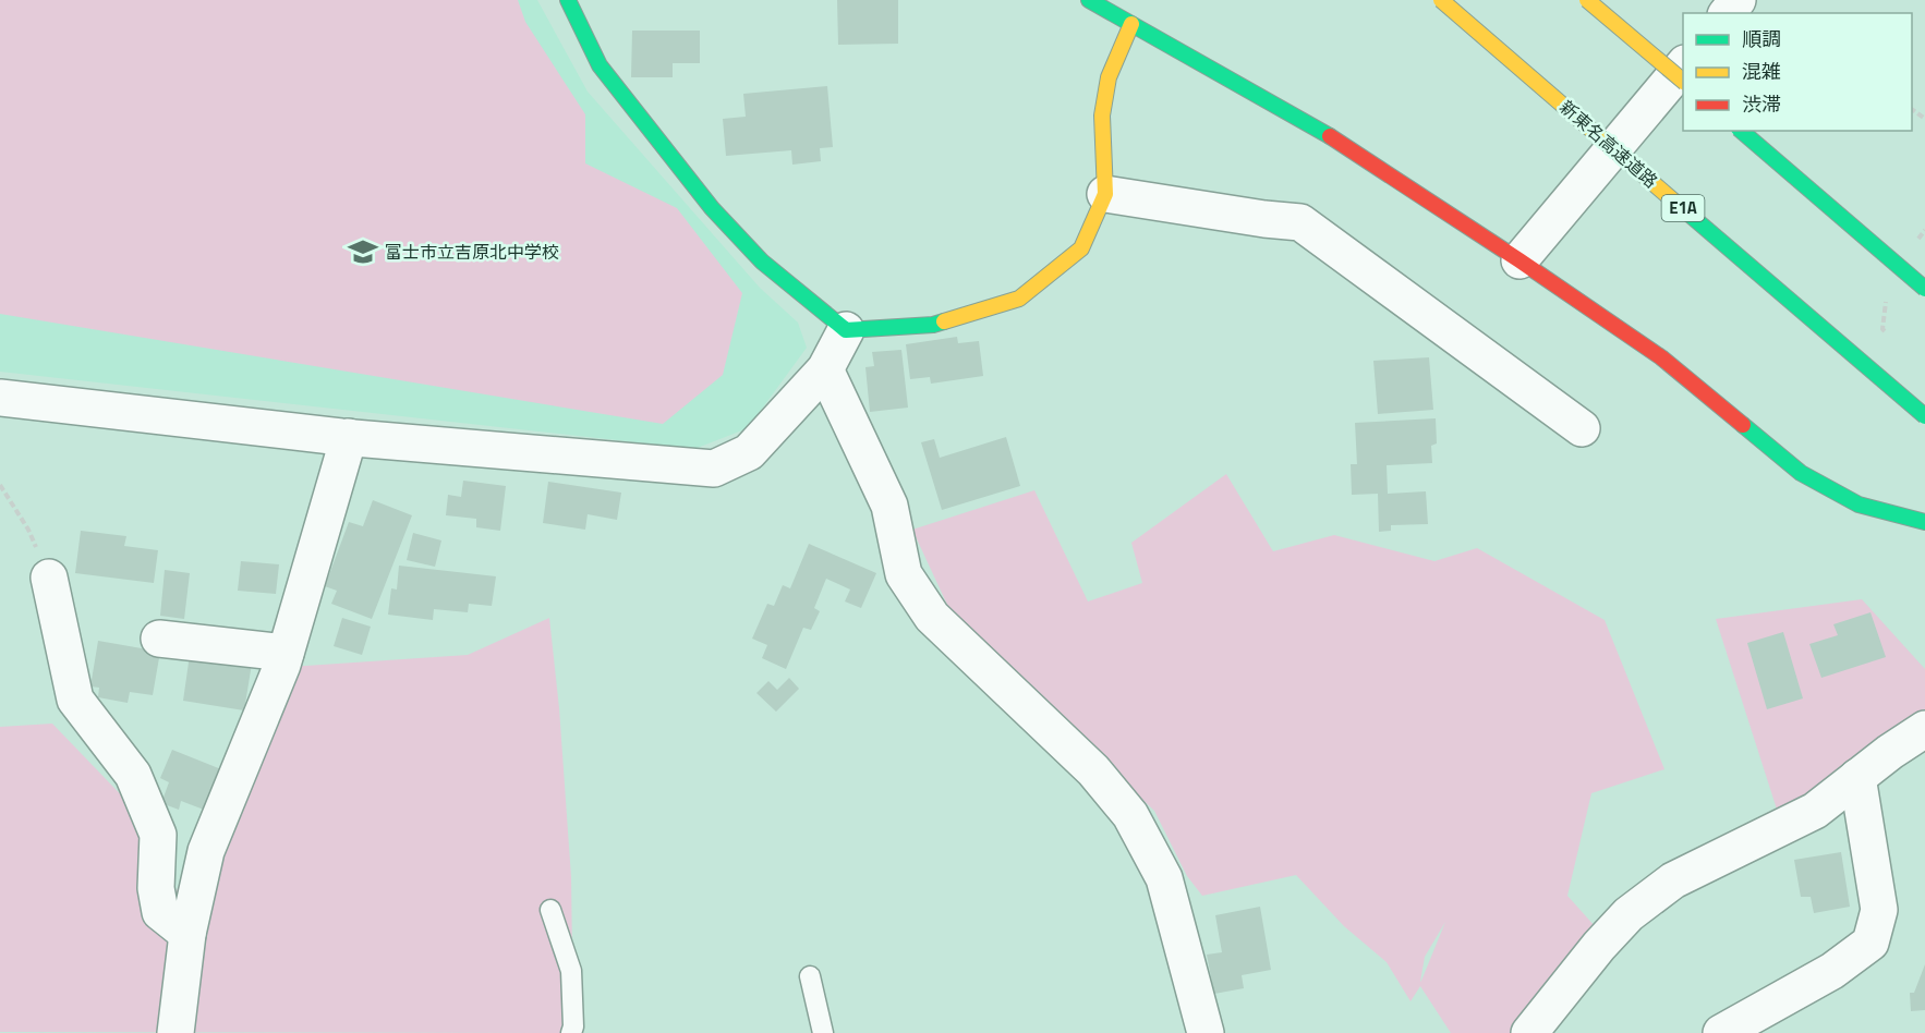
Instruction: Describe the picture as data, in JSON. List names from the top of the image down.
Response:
{
  "streets": {
    "main road": ["新東名高速道路", "E1A"]
  },
  "places": {
    "school or university": ["富士市立吉原北中学校"]
  },
  "legend": ["順調", "混雑", "渋滞"]
}
